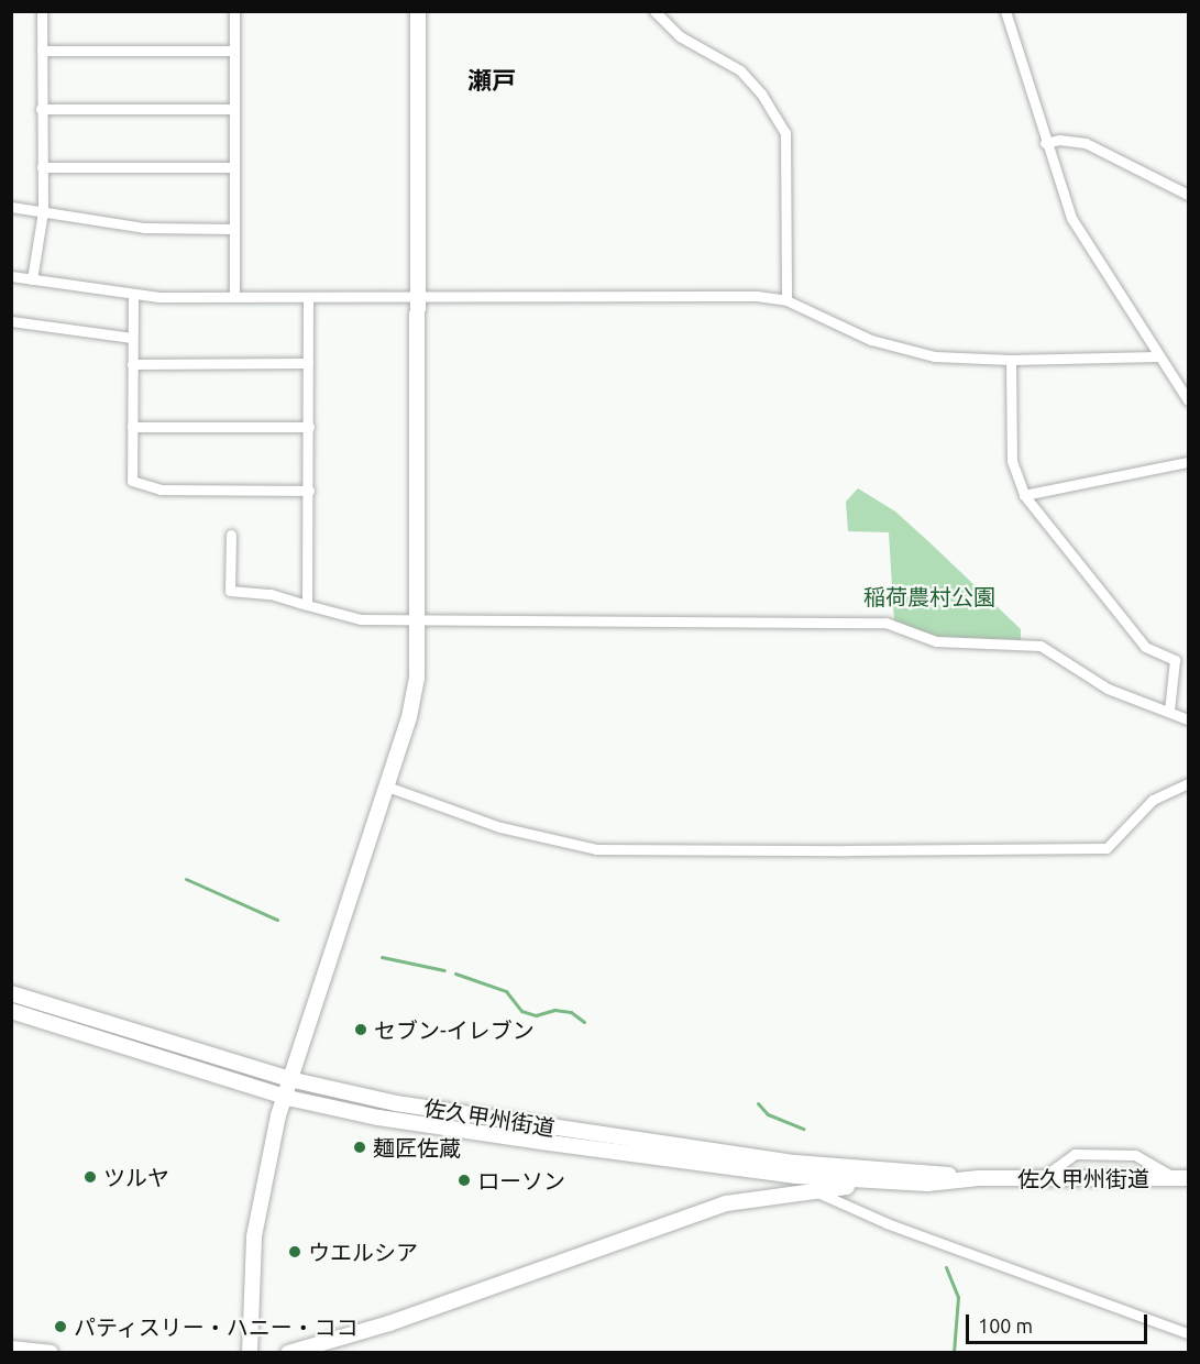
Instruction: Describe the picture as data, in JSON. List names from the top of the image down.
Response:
{
  "streets": {
    "street": ["佐久甲州街道"]
  },
  "districts": ["瀬戸"],
  "parks": ["稲荷農村公園"],
  "places": [
    "セブン-イレブン",
    "麺匠佐蔵",
    "ツルヤ",
    "ローソン",
    "ウエルシア",
    "パティスリー・ハニー・ココ"
  ],
  "scale_bar": "100 m"
}
